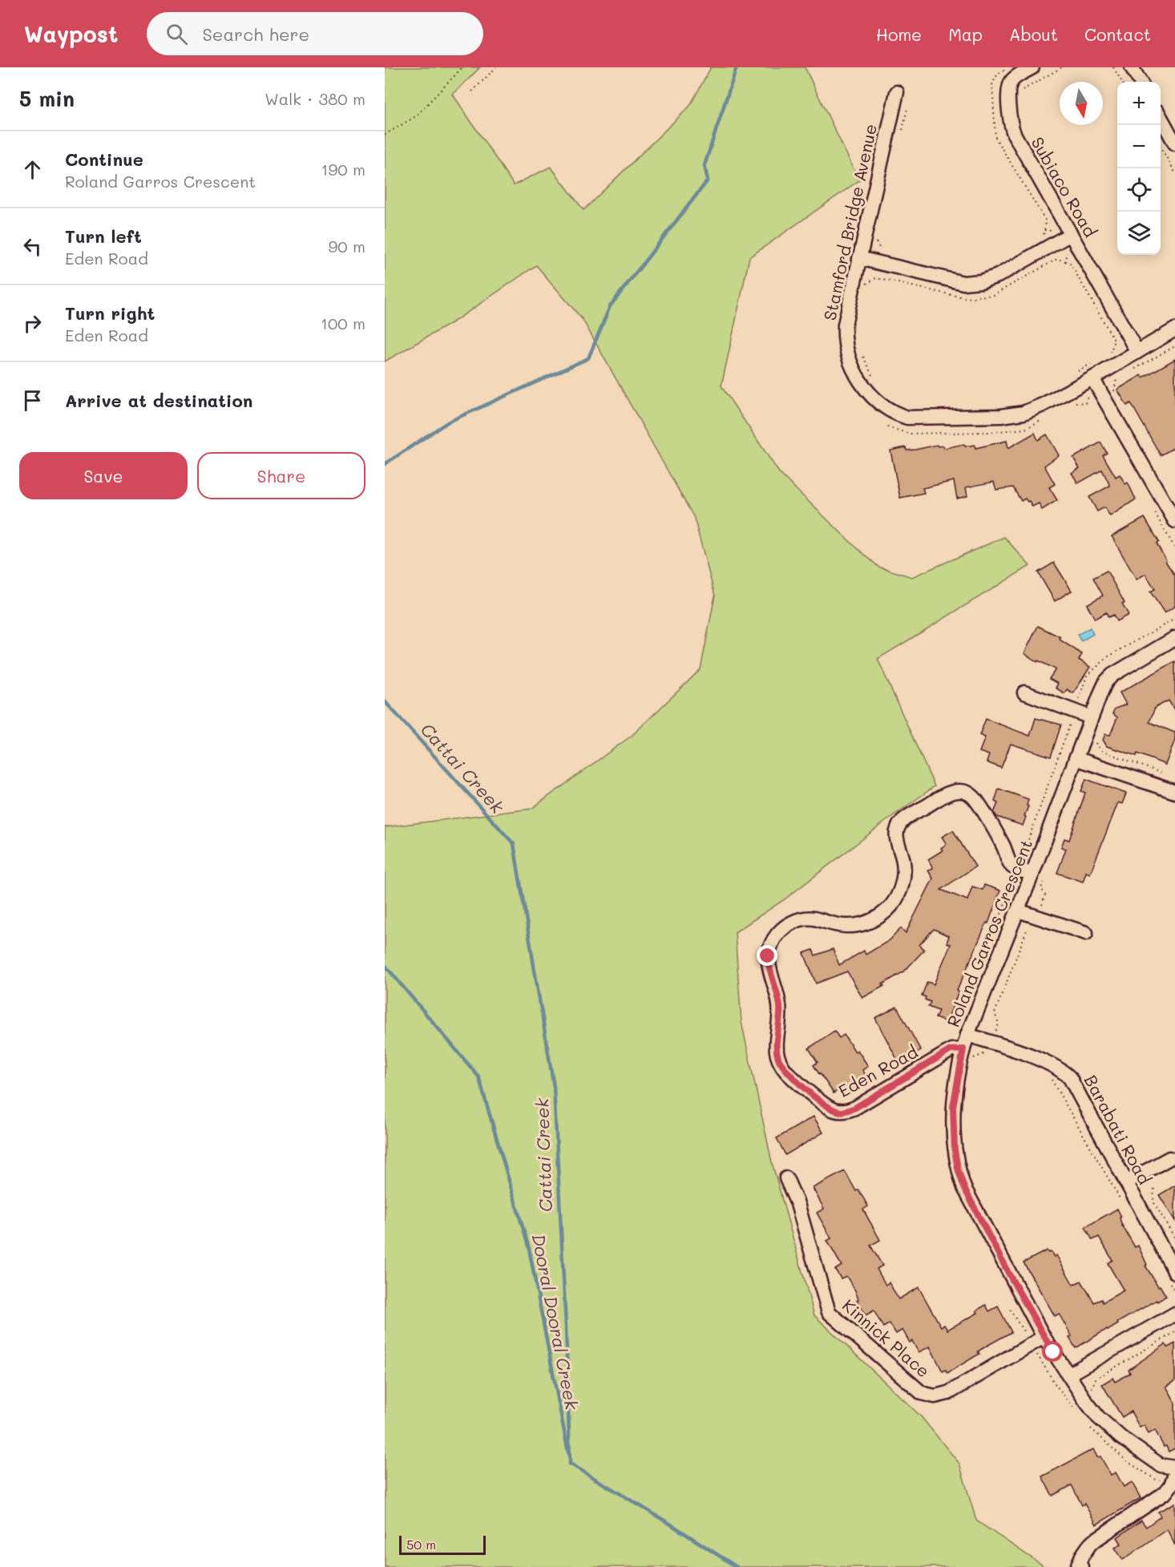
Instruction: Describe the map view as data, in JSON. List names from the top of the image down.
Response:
{
  "streets": {
    "street": [
      "Subiaco Road",
      "Stamford Bridge Avenue",
      "Roland Garros Crescent",
      "Eden Road",
      "Barabati Road",
      "Kinnick Place"
    ]
  },
  "crossings": [
    ["Subiaco Road", "Stamford Bridge Avenue"],
    ["Roland Garros Crescent", "Eden Road"],
    ["Roland Garros Crescent", "Barabati Road"],
    ["Roland Garros Crescent", "Kinnick Place"]
  ],
  "water": ["Cattai Creek", "Dooral Dooral Creek"],
  "scale_bar": "50 m",
  "north": "bottom",
  "page": {
    "header": "Waypost",
    "search": "Search here",
    "nav": [
      "Home",
      "Map",
      "About",
      "Contact"
    ],
    "heading": ["5 min", "Walk · 380 m"],
    "map_buttons": ["+", "−"],
    "list": [
      ["Continue", "Roland Garros Crescent", "190 m"],
      ["Turn left", "Eden Road", "90 m"],
      ["Turn right", "Eden Road", "100 m"],
      "Arrive at destination"
    ],
    "buttons": ["Save", "Share"],
    "scale": "50 m"
  }
}
